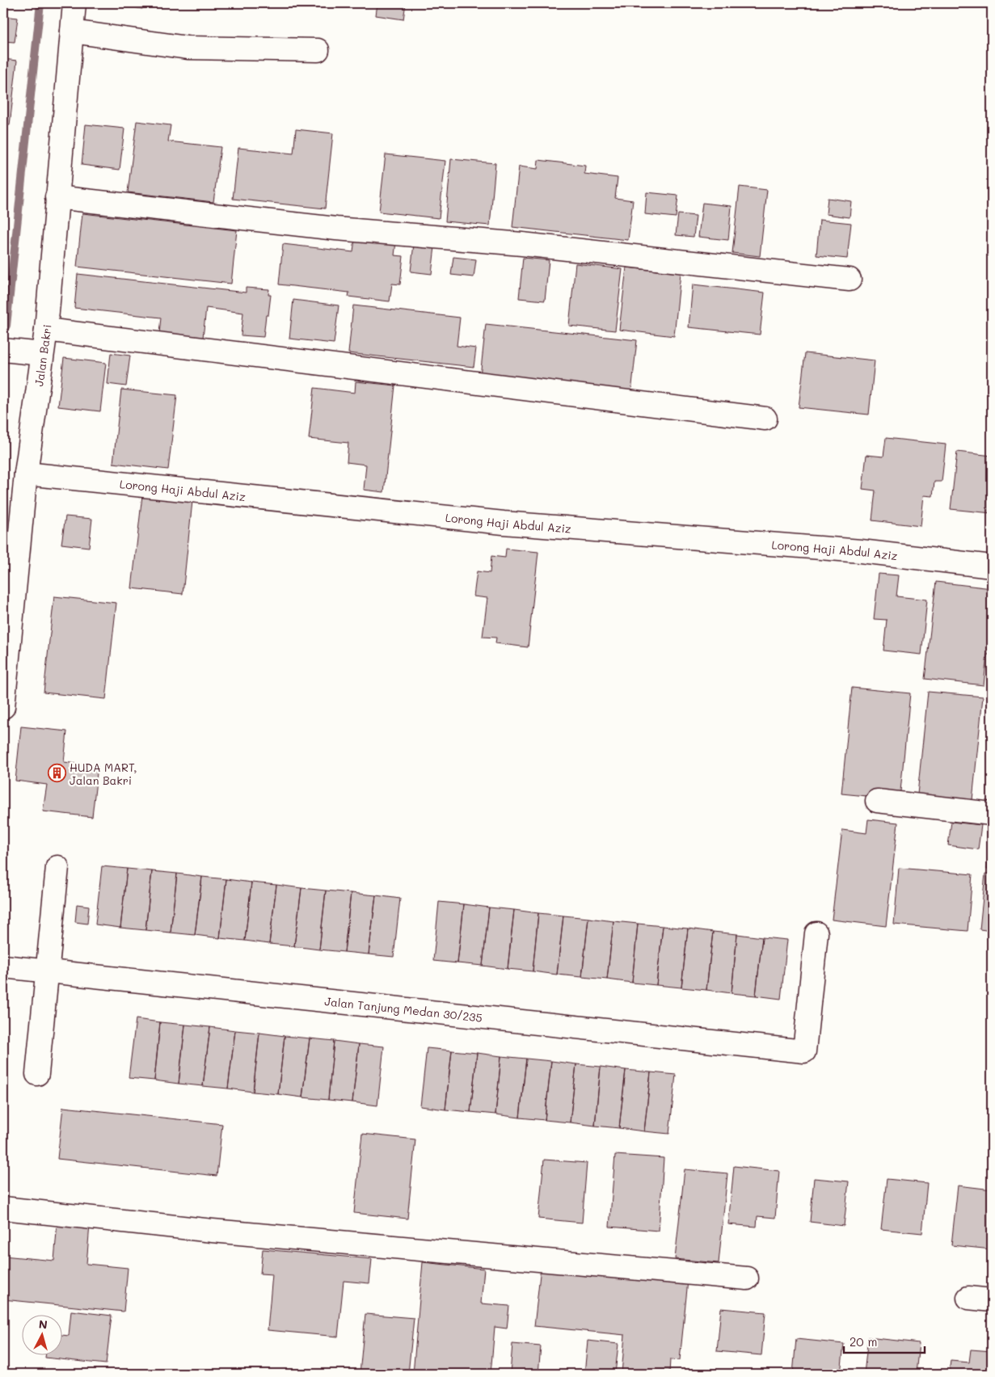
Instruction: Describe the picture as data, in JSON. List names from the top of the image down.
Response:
{
  "streets": {
    "street": ["Jalan Bakri", "Lorong Haji Abdul Aziz", "Jalan Tanjung Medan 30/235"]
  },
  "crossings": [
    ["Jalan Bakri", "Lorong Haji Abdul Aziz"]
  ],
  "places": {
    "building": ["HUDA MART, Jalan Bakri"]
  },
  "scale_bar": "20 m",
  "north": "top"
}
